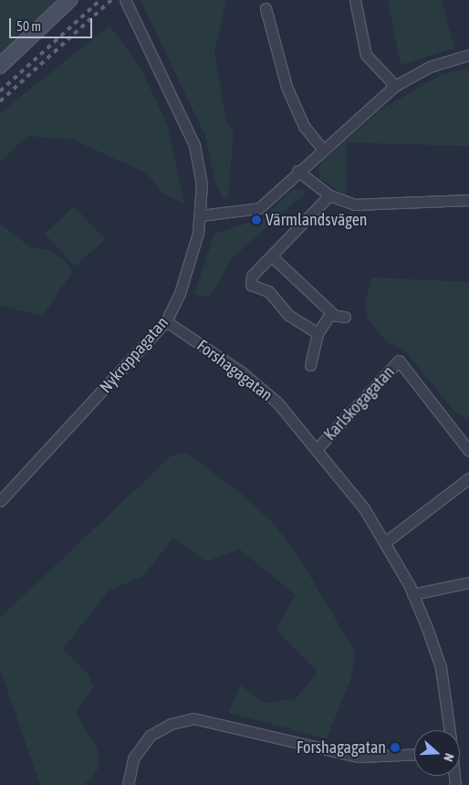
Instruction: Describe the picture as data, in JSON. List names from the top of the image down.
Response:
{
  "streets": {
    "street": ["Nykroppagatan", "Forshagagatan", "Karlskogagatan"]
  },
  "crossings": [
    ["Nykroppagatan", "Forshagagatan"],
    ["Forshagagatan", "Karlskogagatan"]
  ],
  "places": ["Värmlandsvägen", "Forshagagatan"],
  "scale_bar": "50 m",
  "north": "right"
}
